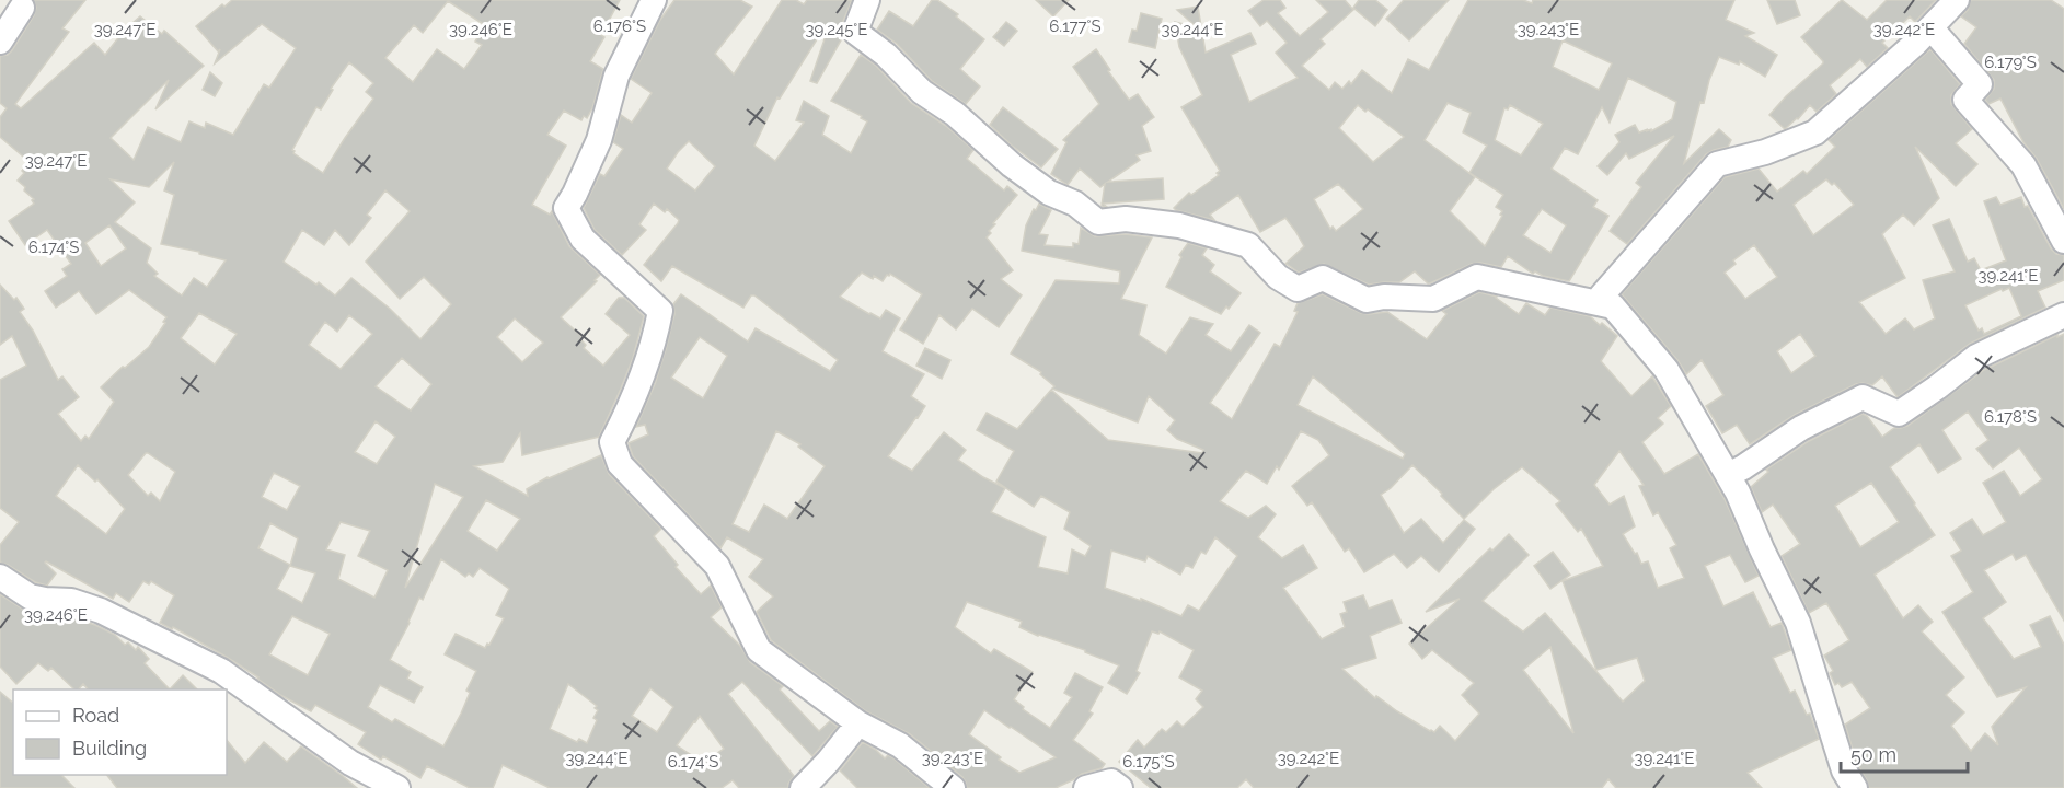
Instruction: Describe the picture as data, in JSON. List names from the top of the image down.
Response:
{
  "legend": ["Road", "Building"],
  "scale_bar": "50 m",
  "coordinates": [
    "6.176°S",
    "6.177°S",
    "39.245°E",
    "39.243°E",
    "39.242°E",
    "39.247°E",
    "39.246°E",
    "39.244°E",
    "6.179°S",
    "6.174°S",
    "39.241°E",
    "6.178°S",
    "6.175°S"
  ]
}
